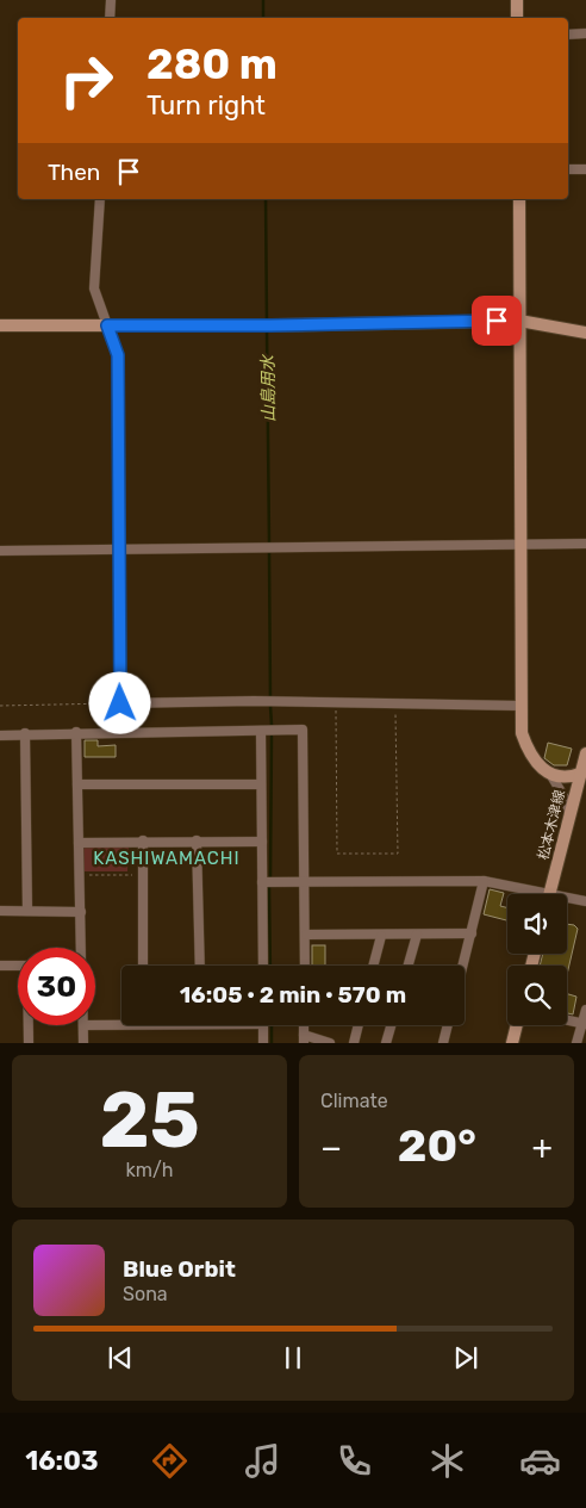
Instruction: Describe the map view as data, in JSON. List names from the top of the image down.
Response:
{
  "streets": {
    "street": ["松本木津線"]
  },
  "districts": ["KASHIWAMACHI"],
  "water": ["山島用水"],
  "page": {
    "turn": ["280 m", "Turn right"],
    "then": "Then",
    "limit": "30",
    "trip": "16:05 · 2 min · 570 m",
    "tile": [
      ["25", "km/h"],
      "Climate"
    ],
    "heat": ["−", "20°", "+"],
    "song": ["Blue Orbit", "Sona"],
    "tabs": "16:03"
  }
}
